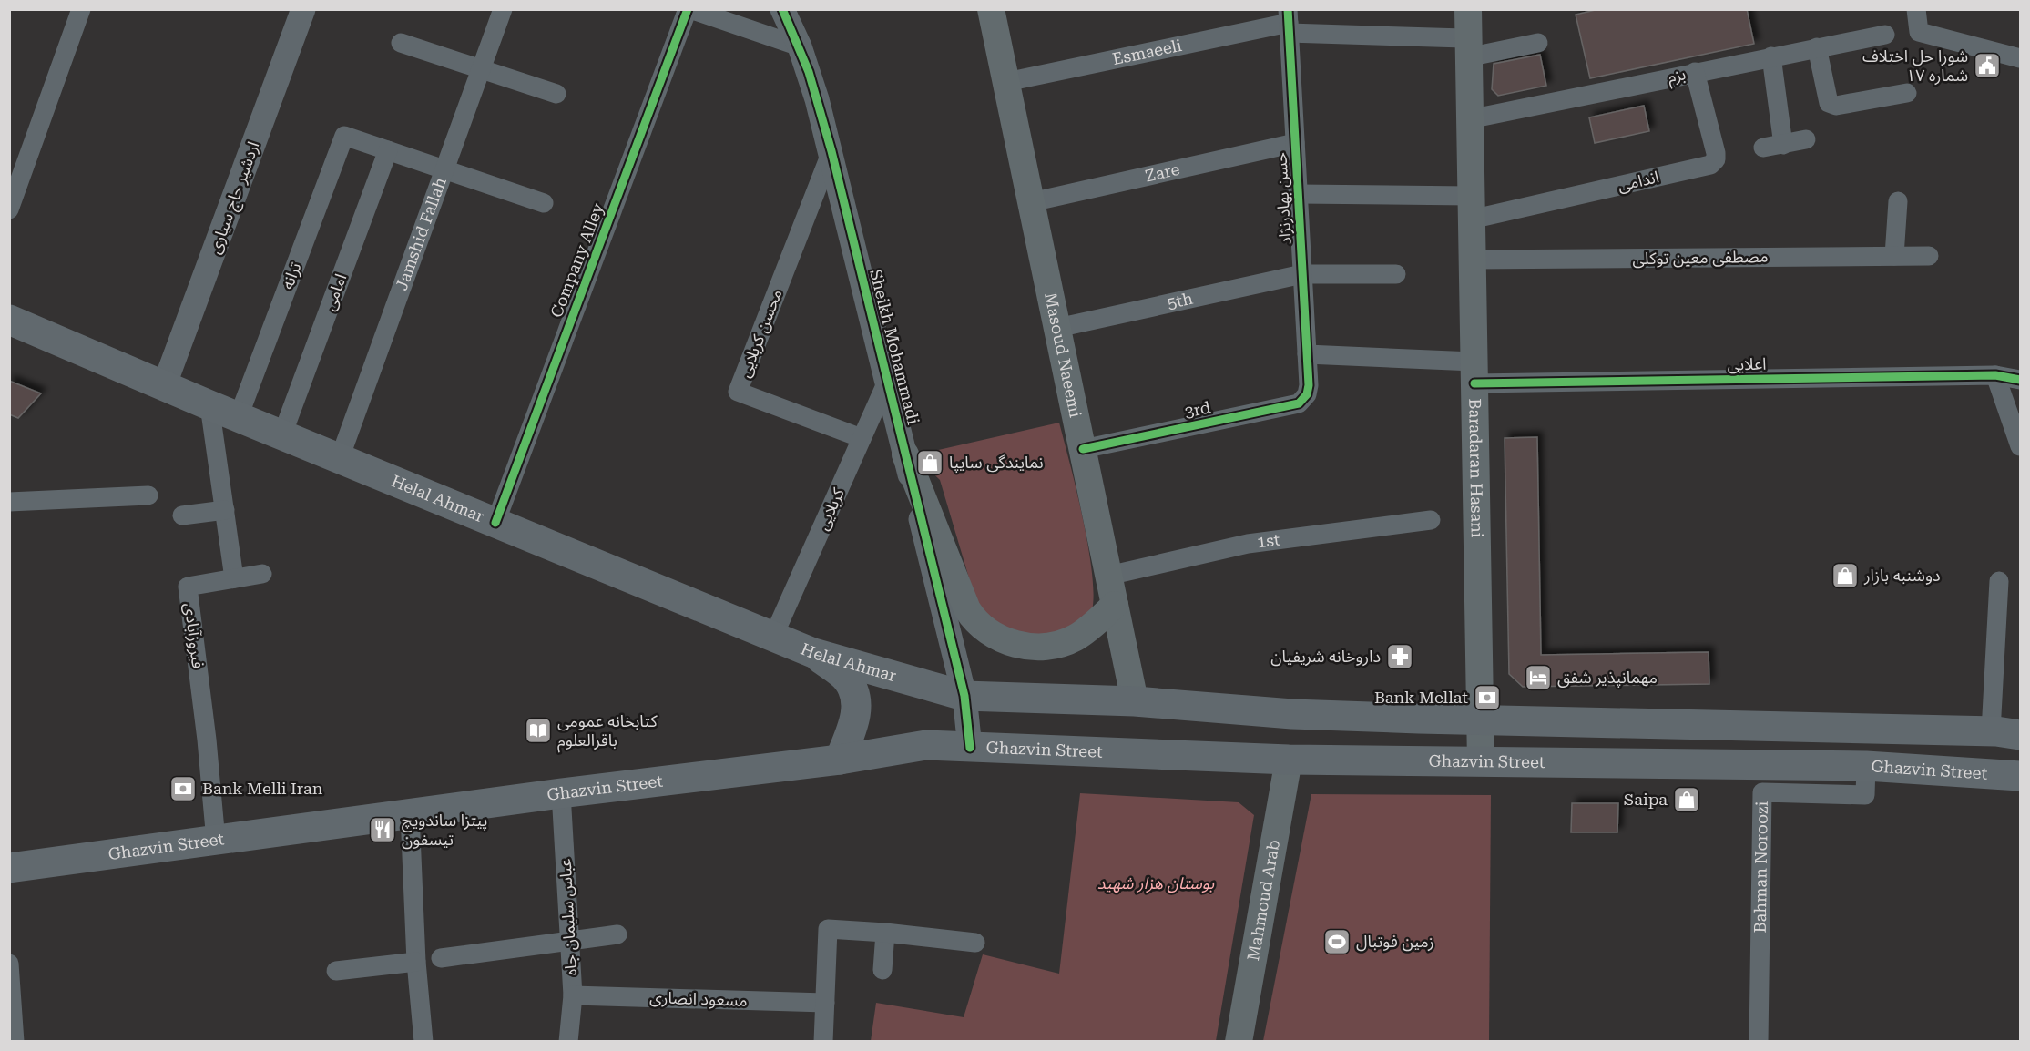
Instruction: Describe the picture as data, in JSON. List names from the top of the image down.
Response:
{
  "streets": {
    "main road": [
      "Masoud Naeemi",
      "Baradaran Hasani",
      "Helal Ahmar",
      "Ghazvin Street",
      "Mahmoud Arab"
    ],
    "street": [
      "Esmaeeli",
      "بزم",
      "Zare",
      "اندامی",
      "اردشیر حاج سیاری",
      "حسن بهادرنژاد",
      "Jamshid Fallah",
      "مصطفی معین توکلی",
      "Company Alley",
      "ترانه",
      "امامی",
      "5th",
      "محسن کربلایی",
      "Sheikh Mohammadi",
      "اعلایی",
      "3rd",
      "کربلایی",
      "1st",
      "فیروزآبادی",
      "Bahman Noroozi",
      "عباس سلیمان جاه",
      "مسعود انصاری"
    ]
  },
  "crossings": [
    ["Esmaeeli", "حسن بهادرنژاد"],
    ["Esmaeeli", "Masoud Naeemi"],
    ["Esmaeeli", "Baradaran Hasani"],
    ["بزم", "اندامی"],
    ["بزم", "Baradaran Hasani"],
    ["Zare", "حسن بهادرنژاد"],
    ["Zare", "Masoud Naeemi"],
    ["اندامی", "Baradaran Hasani"],
    ["اردشیر حاج سیاری", "Helal Ahmar"],
    ["حسن بهادرنژاد", "5th"],
    ["حسن بهادرنژاد", "اعلایی"],
    ["حسن بهادرنژاد", "3rd"],
    ["Jamshid Fallah", "Helal Ahmar"],
    ["مصطفی معین توکلی", "Baradaran Hasani"],
    ["Company Alley", "Helal Ahmar"],
    ["ترانه", "امامی"],
    ["ترانه", "Helal Ahmar"],
    ["امامی", "Helal Ahmar"],
    ["5th", "Masoud Naeemi"],
    ["محسن کربلایی", "Sheikh Mohammadi"],
    ["محسن کربلایی", "کربلایی"],
    ["Sheikh Mohammadi", "Helal Ahmar"],
    ["Sheikh Mohammadi", "کربلایی"],
    ["Sheikh Mohammadi", "Ghazvin Street"],
    ["Masoud Naeemi", "3rd"],
    ["Masoud Naeemi", "1st"],
    ["اعلایی", "Baradaran Hasani"],
    ["Baradaran Hasani", "Ghazvin Street"],
    ["Helal Ahmar", "کربلایی"],
    ["فیروزآبادی", "Ghazvin Street"],
    ["Ghazvin Street", "Bahman Noroozi"],
    ["Ghazvin Street", "Mahmoud Arab"],
    ["Ghazvin Street", "عباس سلیمان جاه"],
    ["عباس سلیمان جاه", "مسعود انصاری"]
  ],
  "parks": ["بوستان هزار شهید"],
  "places": {
    "public building": ["شورا حل اختلاف شماره ۱۷"],
    "shop": ["نمایندگی سایپا", "دوشنبه بازار", "Saipa"],
    "pharmacy": ["داروخانه شریفیان"],
    "hotel": ["مهمانپذیر شفق"],
    "bank": ["Bank Mellat", "Bank Melli Iran"],
    "library": ["کتابخانه عمومی باقرالعلوم"],
    "restaurant": ["پیتزا ساندویچ تیسفون"],
    "sports": ["زمین فوتبال"]
  }
}
